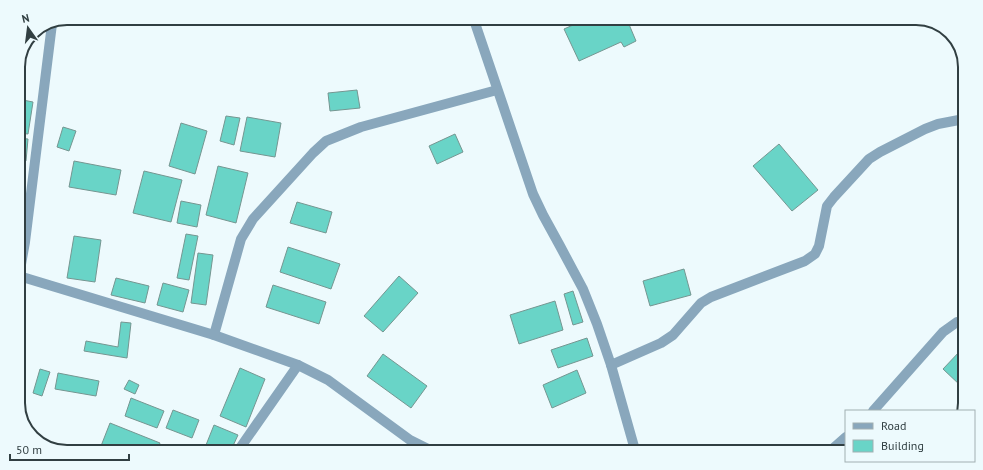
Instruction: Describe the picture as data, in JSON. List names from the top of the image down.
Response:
{
  "legend": ["Road", "Building"],
  "scale_bar": "50 m",
  "north": "top"
}
